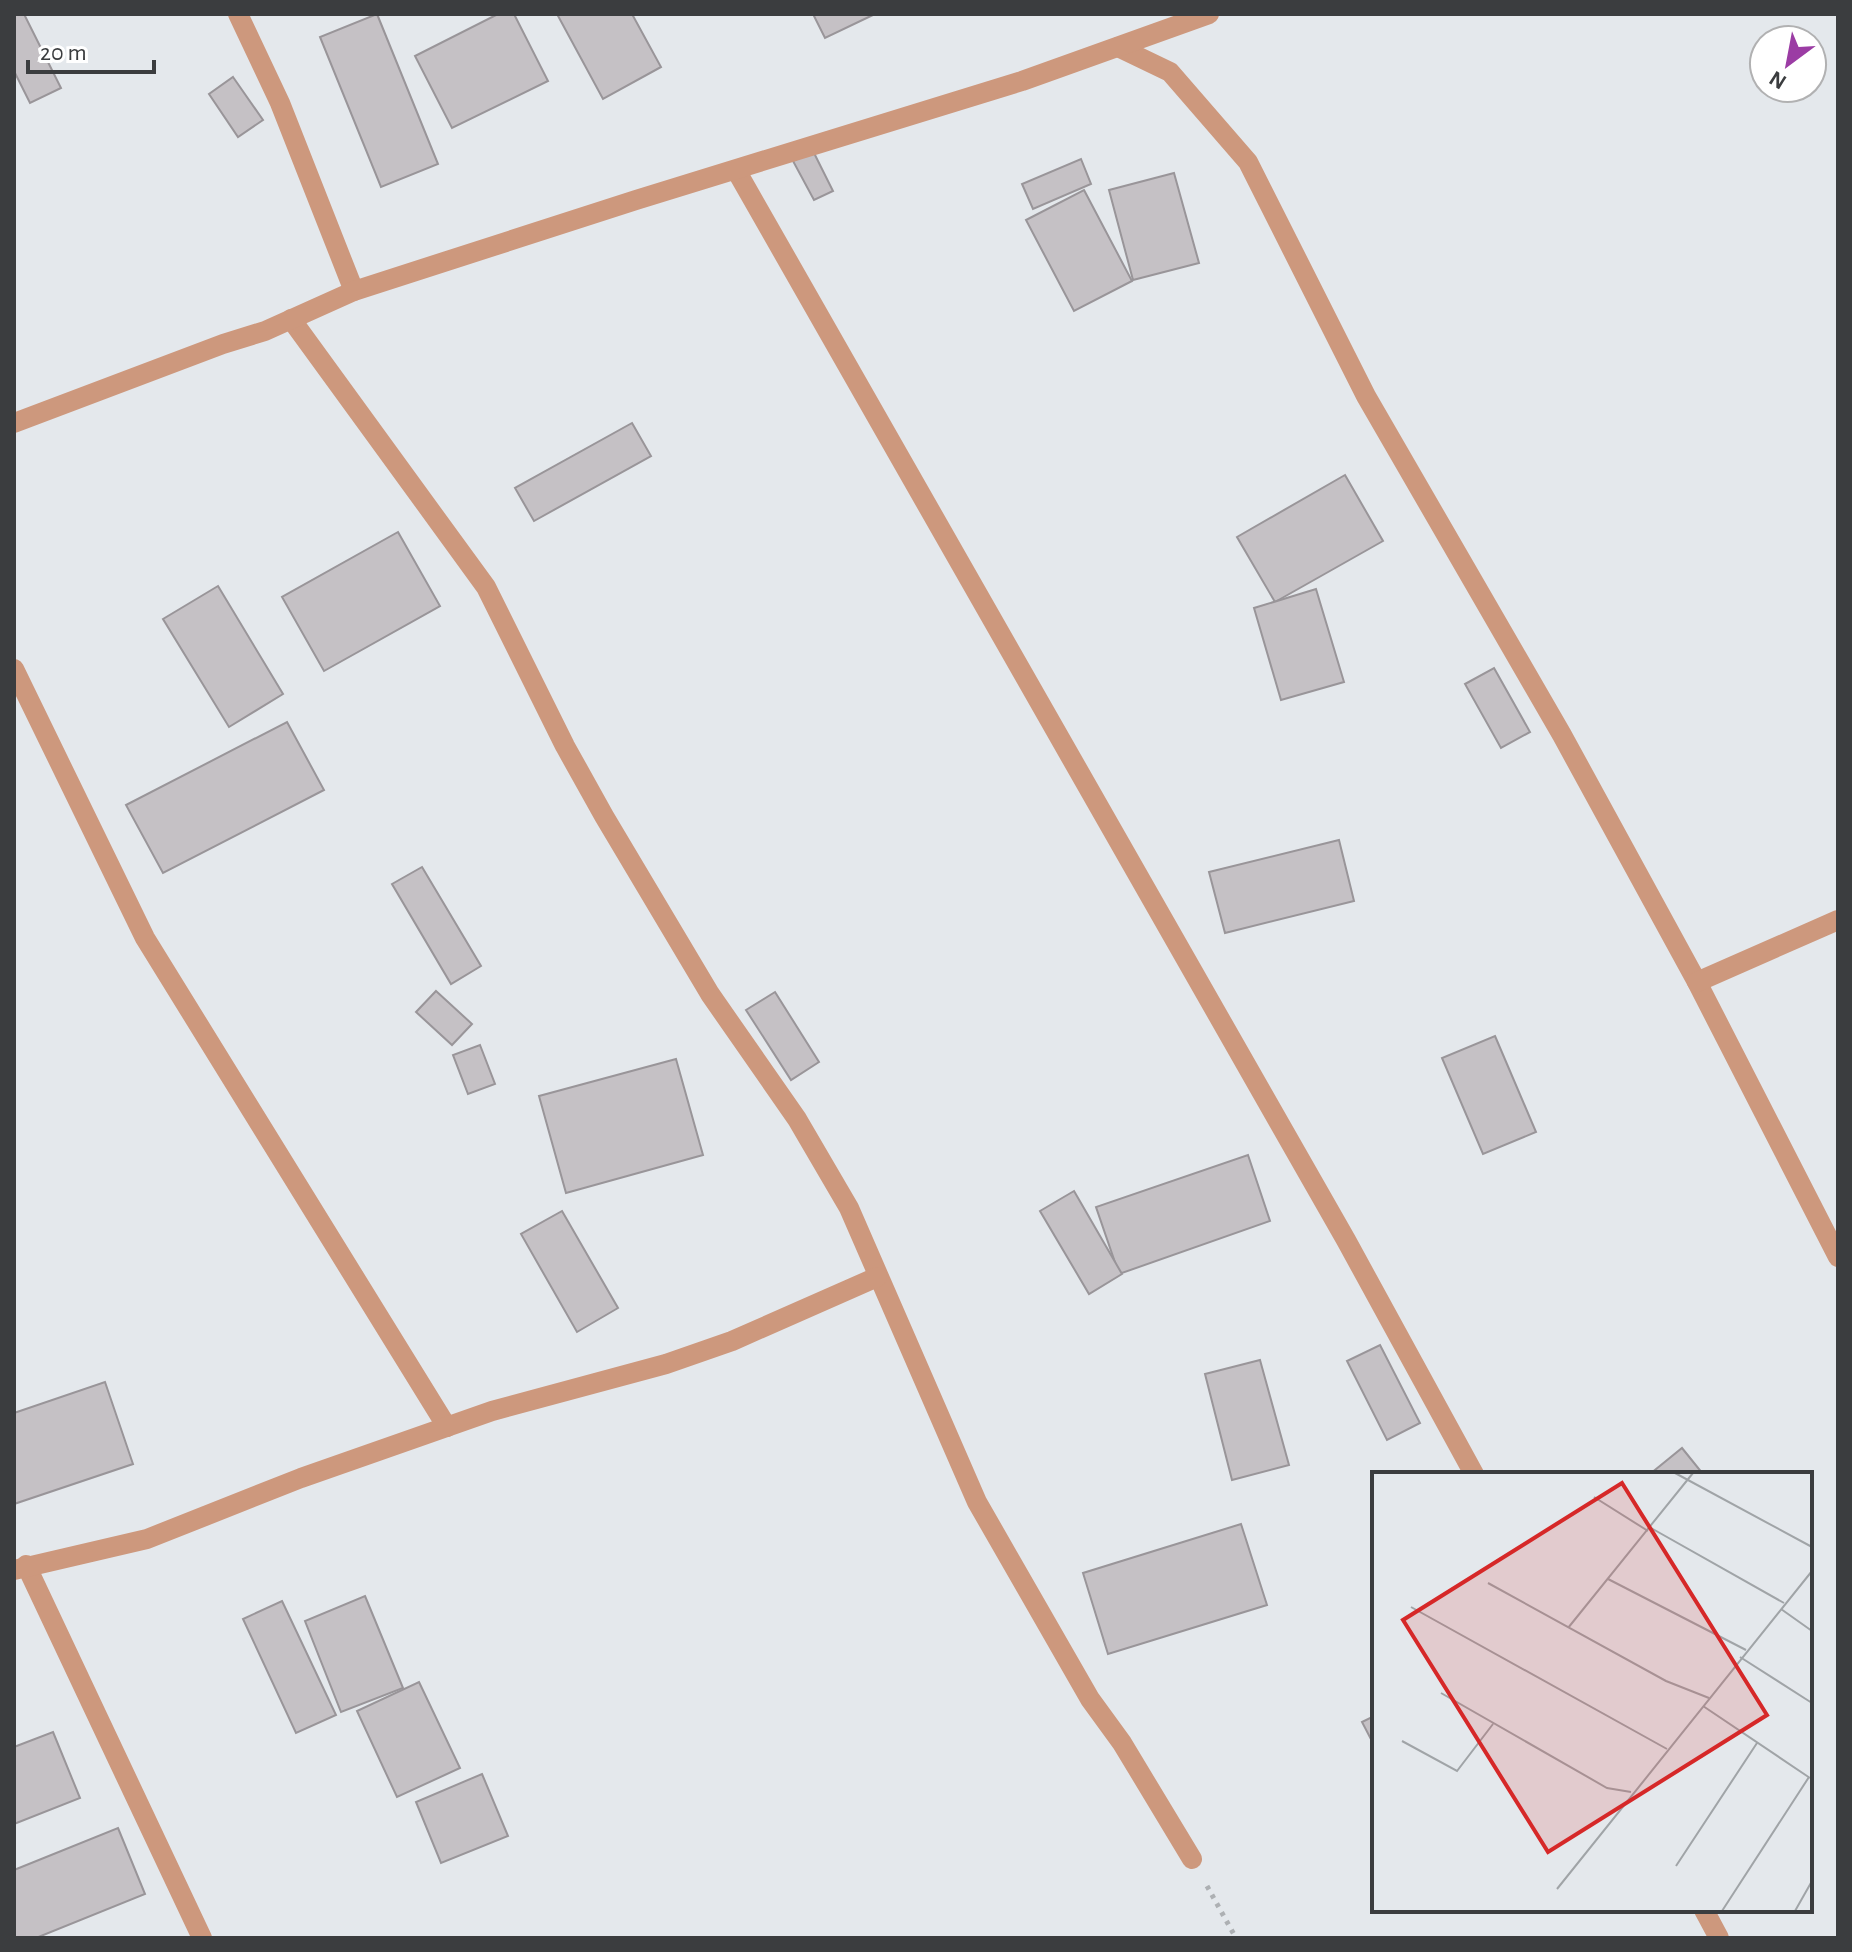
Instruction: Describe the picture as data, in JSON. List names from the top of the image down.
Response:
{
  "scale_bar": "20 m",
  "north": "bottom left"
}
